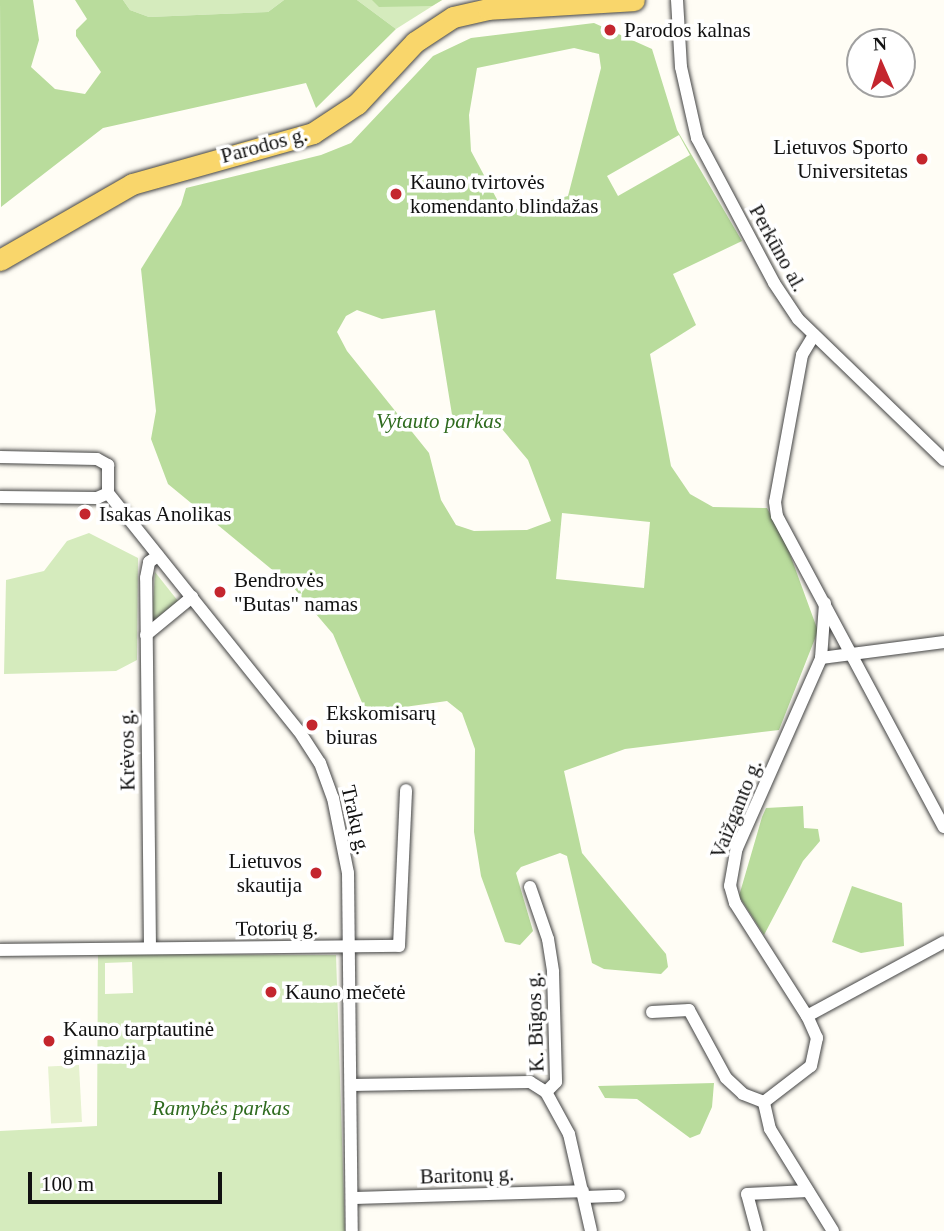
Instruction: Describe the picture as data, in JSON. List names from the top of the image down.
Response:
{
  "streets": {
    "main road": ["Parodos g."],
    "street": [
      "Perkūno al.",
      "Krėvos g.",
      "Vaižganto g.",
      "Trakų g.",
      "Totorių g.",
      "K. Būgos g.",
      "Baritonų g."
    ]
  },
  "crossings": [
    ["Krėvos g.", "Trakų g."],
    ["Krėvos g.", "Totorių g."],
    ["Trakų g.", "Totorių g."],
    ["Trakų g.", "Baritonų g."],
    ["K. Būgos g.", "Baritonų g."]
  ],
  "parks": ["Vytauto parkas", "Ramybės parkas"],
  "places": [
    "Parodos kalnas",
    "Lietuvos Sporto Universitetas",
    "Kauno tvirtovės komendanto blindažas",
    "Isakas Anolikas",
    "Bendrovės \"Butas\" namas",
    "Ekskomisarų biuras",
    "Lietuvos skautija",
    "Kauno mečetė",
    "Kauno tarptautinė gimnazija"
  ],
  "scale_bar": "100 m",
  "north": "top"
}
